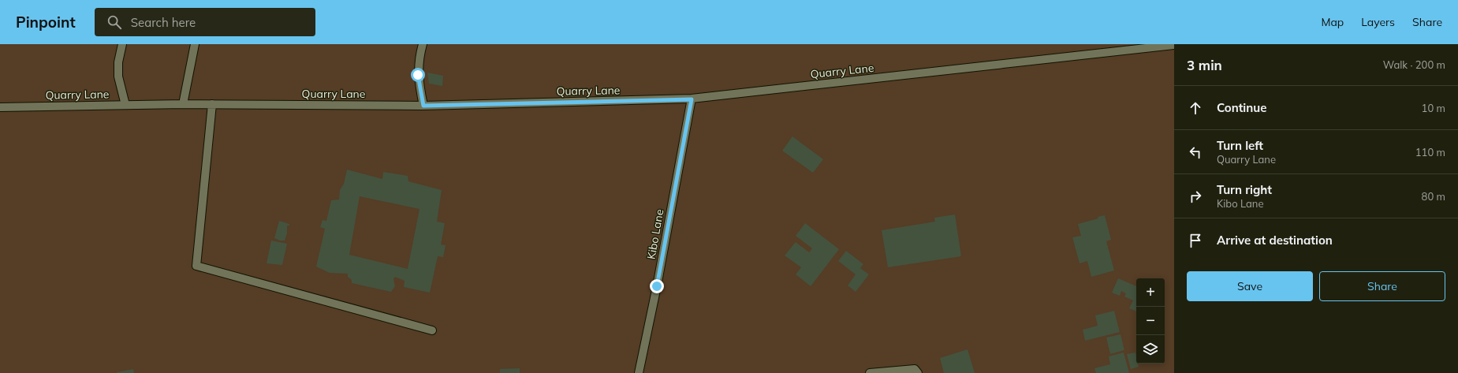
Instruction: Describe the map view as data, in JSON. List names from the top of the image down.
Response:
{
  "streets": {
    "street": ["Quarry Lane", "Kibo Lane"]
  },
  "crossings": [
    ["Quarry Lane", "Kibo Lane"]
  ],
  "page": {
    "header": "Pinpoint",
    "search": "Search here",
    "nav": ["Map", "Layers", "Share"],
    "heading": ["3 min", "Walk · 200 m"],
    "list": [
      ["Continue", "10 m"],
      ["Turn left", "Quarry Lane", "110 m"],
      ["Turn right", "Kibo Lane", "80 m"],
      "Arrive at destination"
    ],
    "buttons": ["Save", "Share"],
    "map_buttons": ["+", "−"]
  }
}
